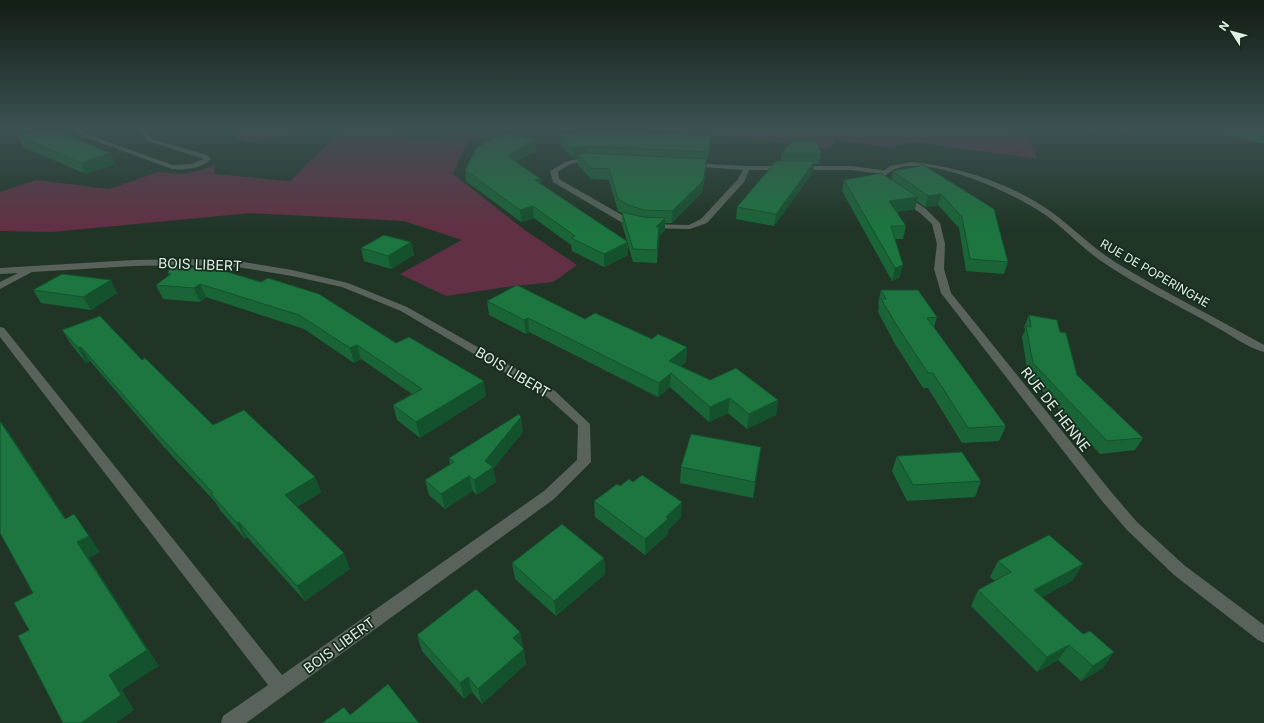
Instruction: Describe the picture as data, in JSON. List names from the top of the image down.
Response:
{
  "streets": {
    "street": ["BOIS LIBERT", "RUE DE POPERINGHE", "RUE DE HENNE"]
  },
  "crossings": [
    ["RUE DE POPERINGHE", "RUE DE HENNE"]
  ],
  "north": "top left"
}
